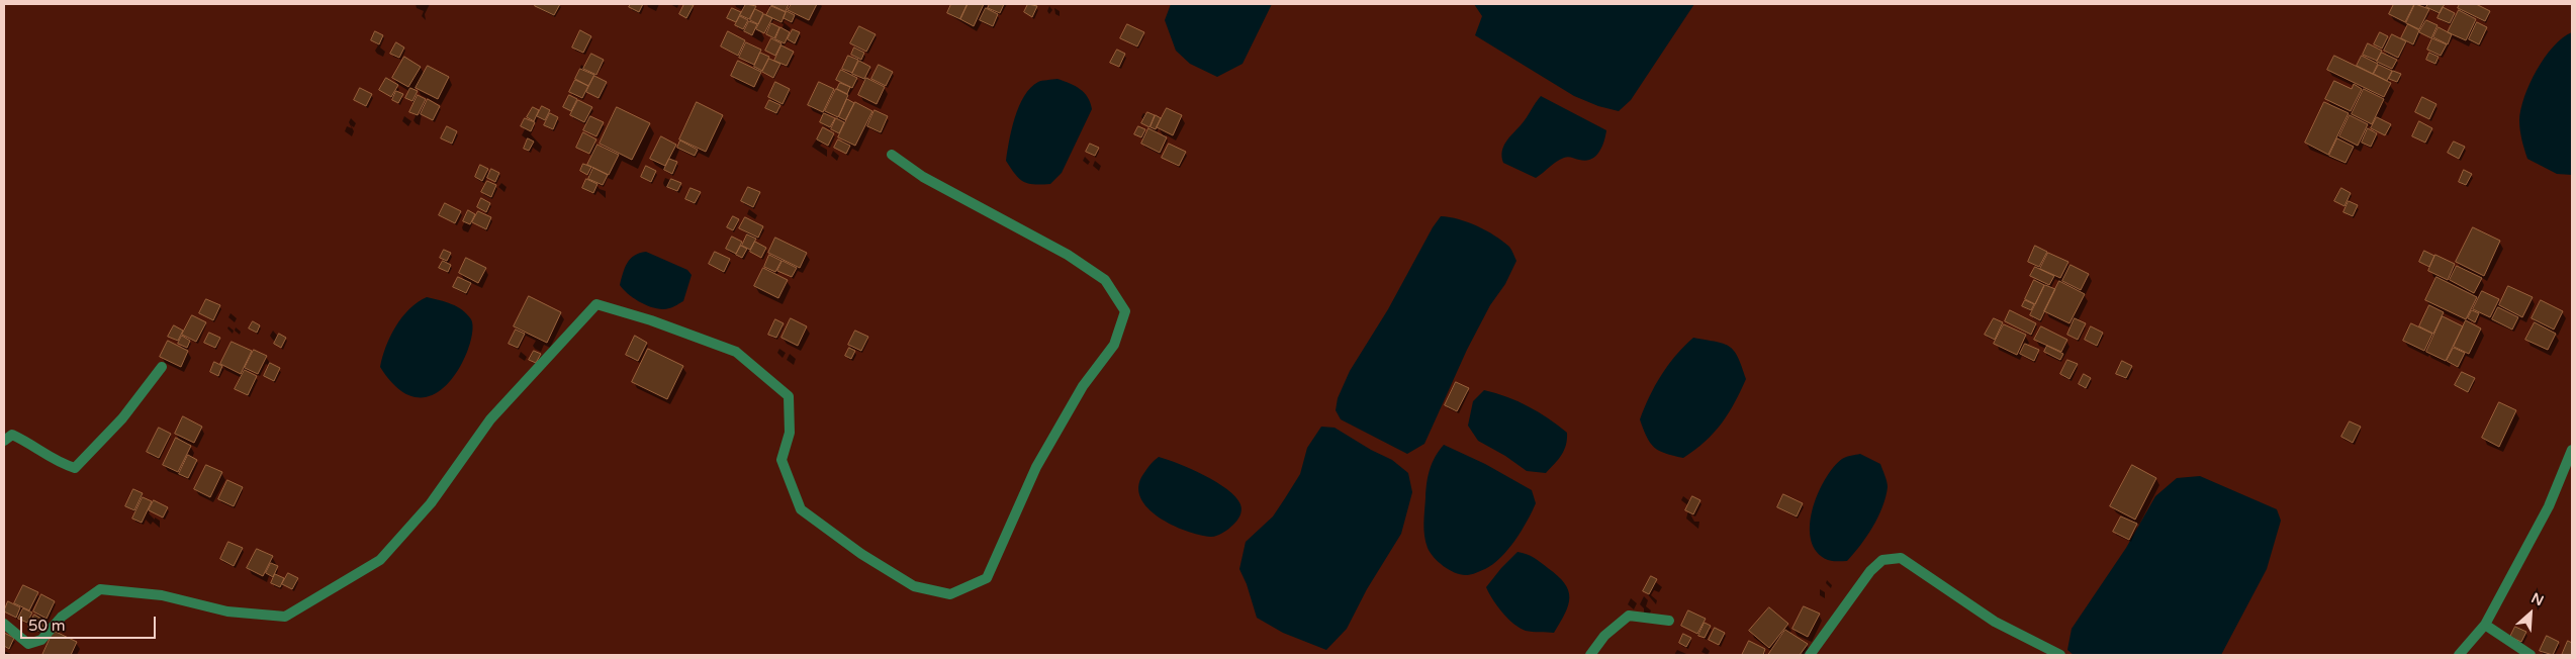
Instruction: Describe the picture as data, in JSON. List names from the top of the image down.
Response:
{
  "scale_bar": "50 m",
  "north": "top right"
}
